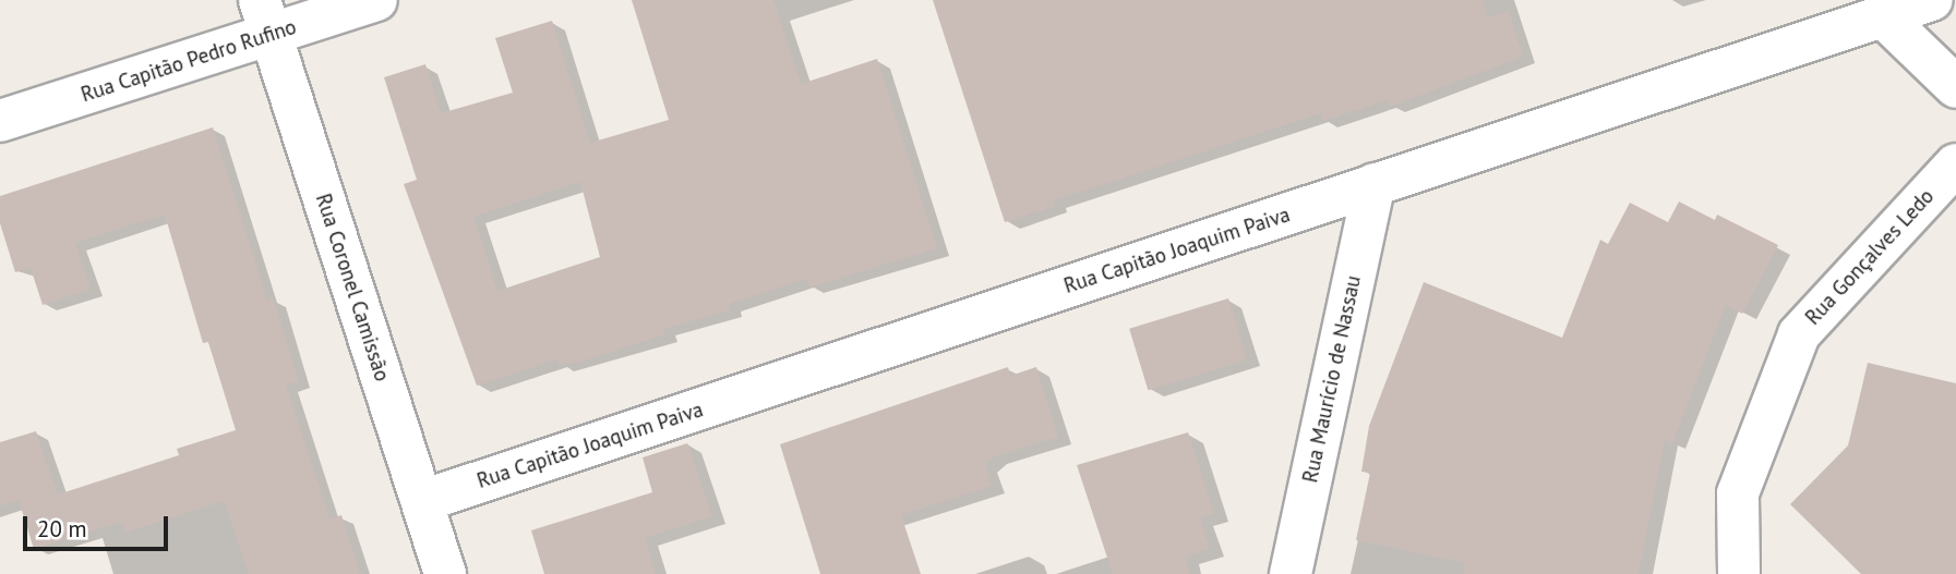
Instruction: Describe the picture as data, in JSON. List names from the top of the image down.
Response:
{
  "streets": {
    "street": [
      "Rua Capitão Pedro Rufino",
      "Rua Capitão Joaquim Paiva",
      "Rua Gonçalves Ledo",
      "Rua Coronel Camissão",
      "Rua Maurício de Nassau"
    ]
  },
  "crossings": [
    ["Rua Capitão Pedro Rufino", "Rua Coronel Camissão"],
    ["Rua Capitão Joaquim Paiva", "Rua Coronel Camissão"],
    ["Rua Capitão Joaquim Paiva", "Rua Maurício de Nassau"]
  ],
  "scale_bar": "20 m"
}
